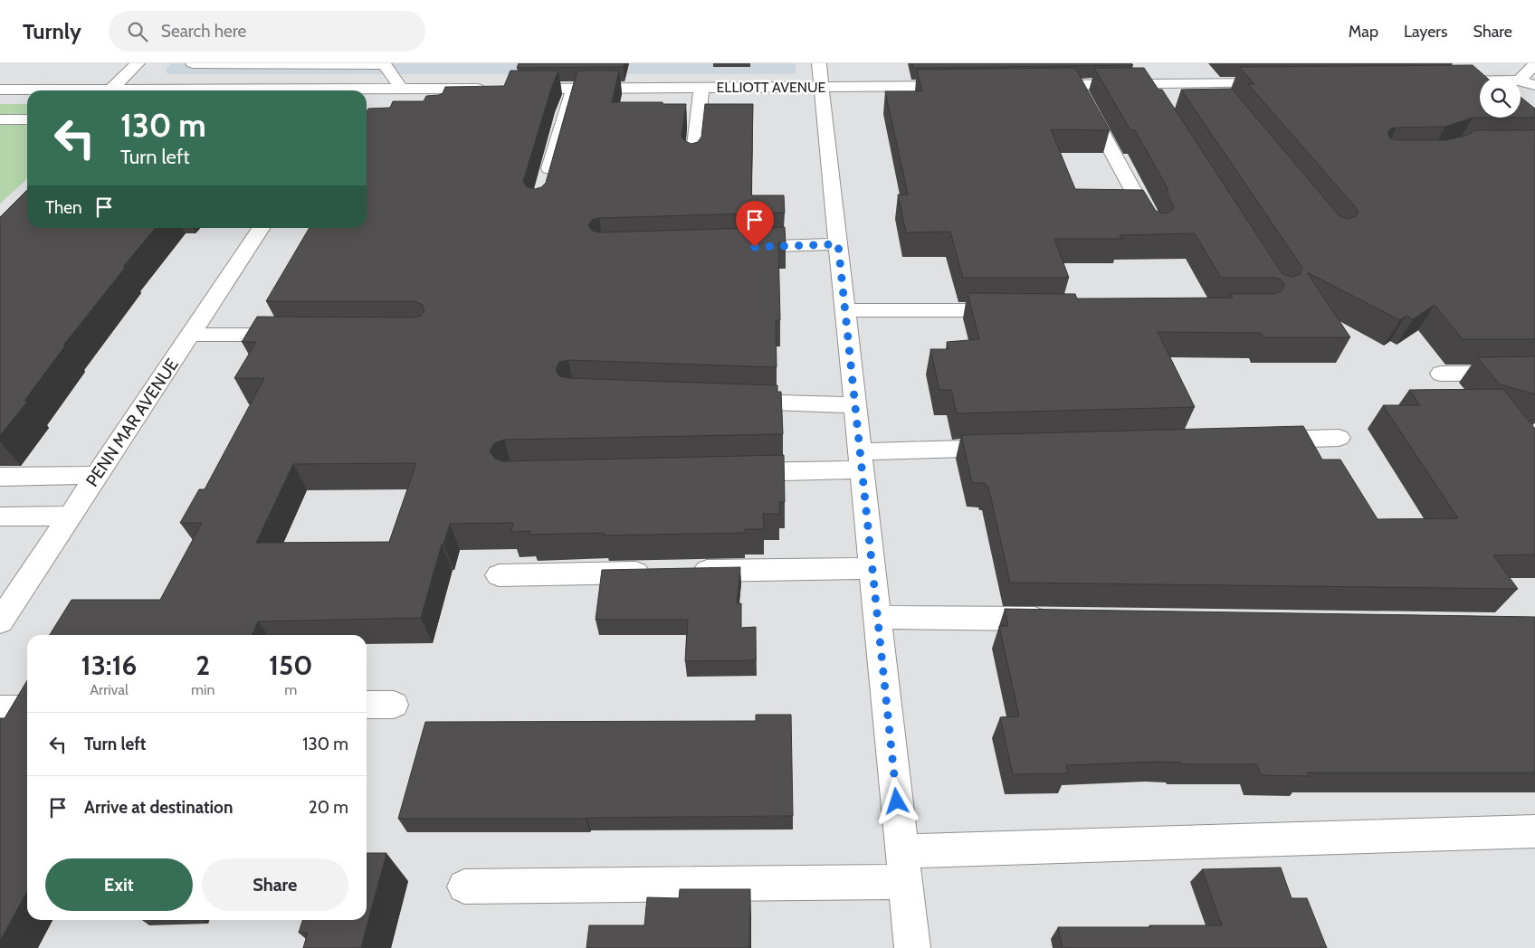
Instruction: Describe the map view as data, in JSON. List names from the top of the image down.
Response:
{
  "streets": {
    "street": ["ELLIOTT AVENUE", "PENN MAR AVENUE"]
  },
  "page": {
    "header": "Turnly",
    "search": "Search here",
    "nav": ["Map", "Layers", "Share"],
    "turn": ["130 m", "Turn left"],
    "then": "Then",
    "eta": [
      "13:16",
      "Arrival",
      "2",
      "min",
      "150",
      "m"
    ],
    "list": [
      {
        "name": "Turn left",
        "value": "130 m"
      },
      {
        "name": "Arrive at destination",
        "value": "20 m"
      }
    ],
    "buttons": ["Exit", "Share"]
  }
}
